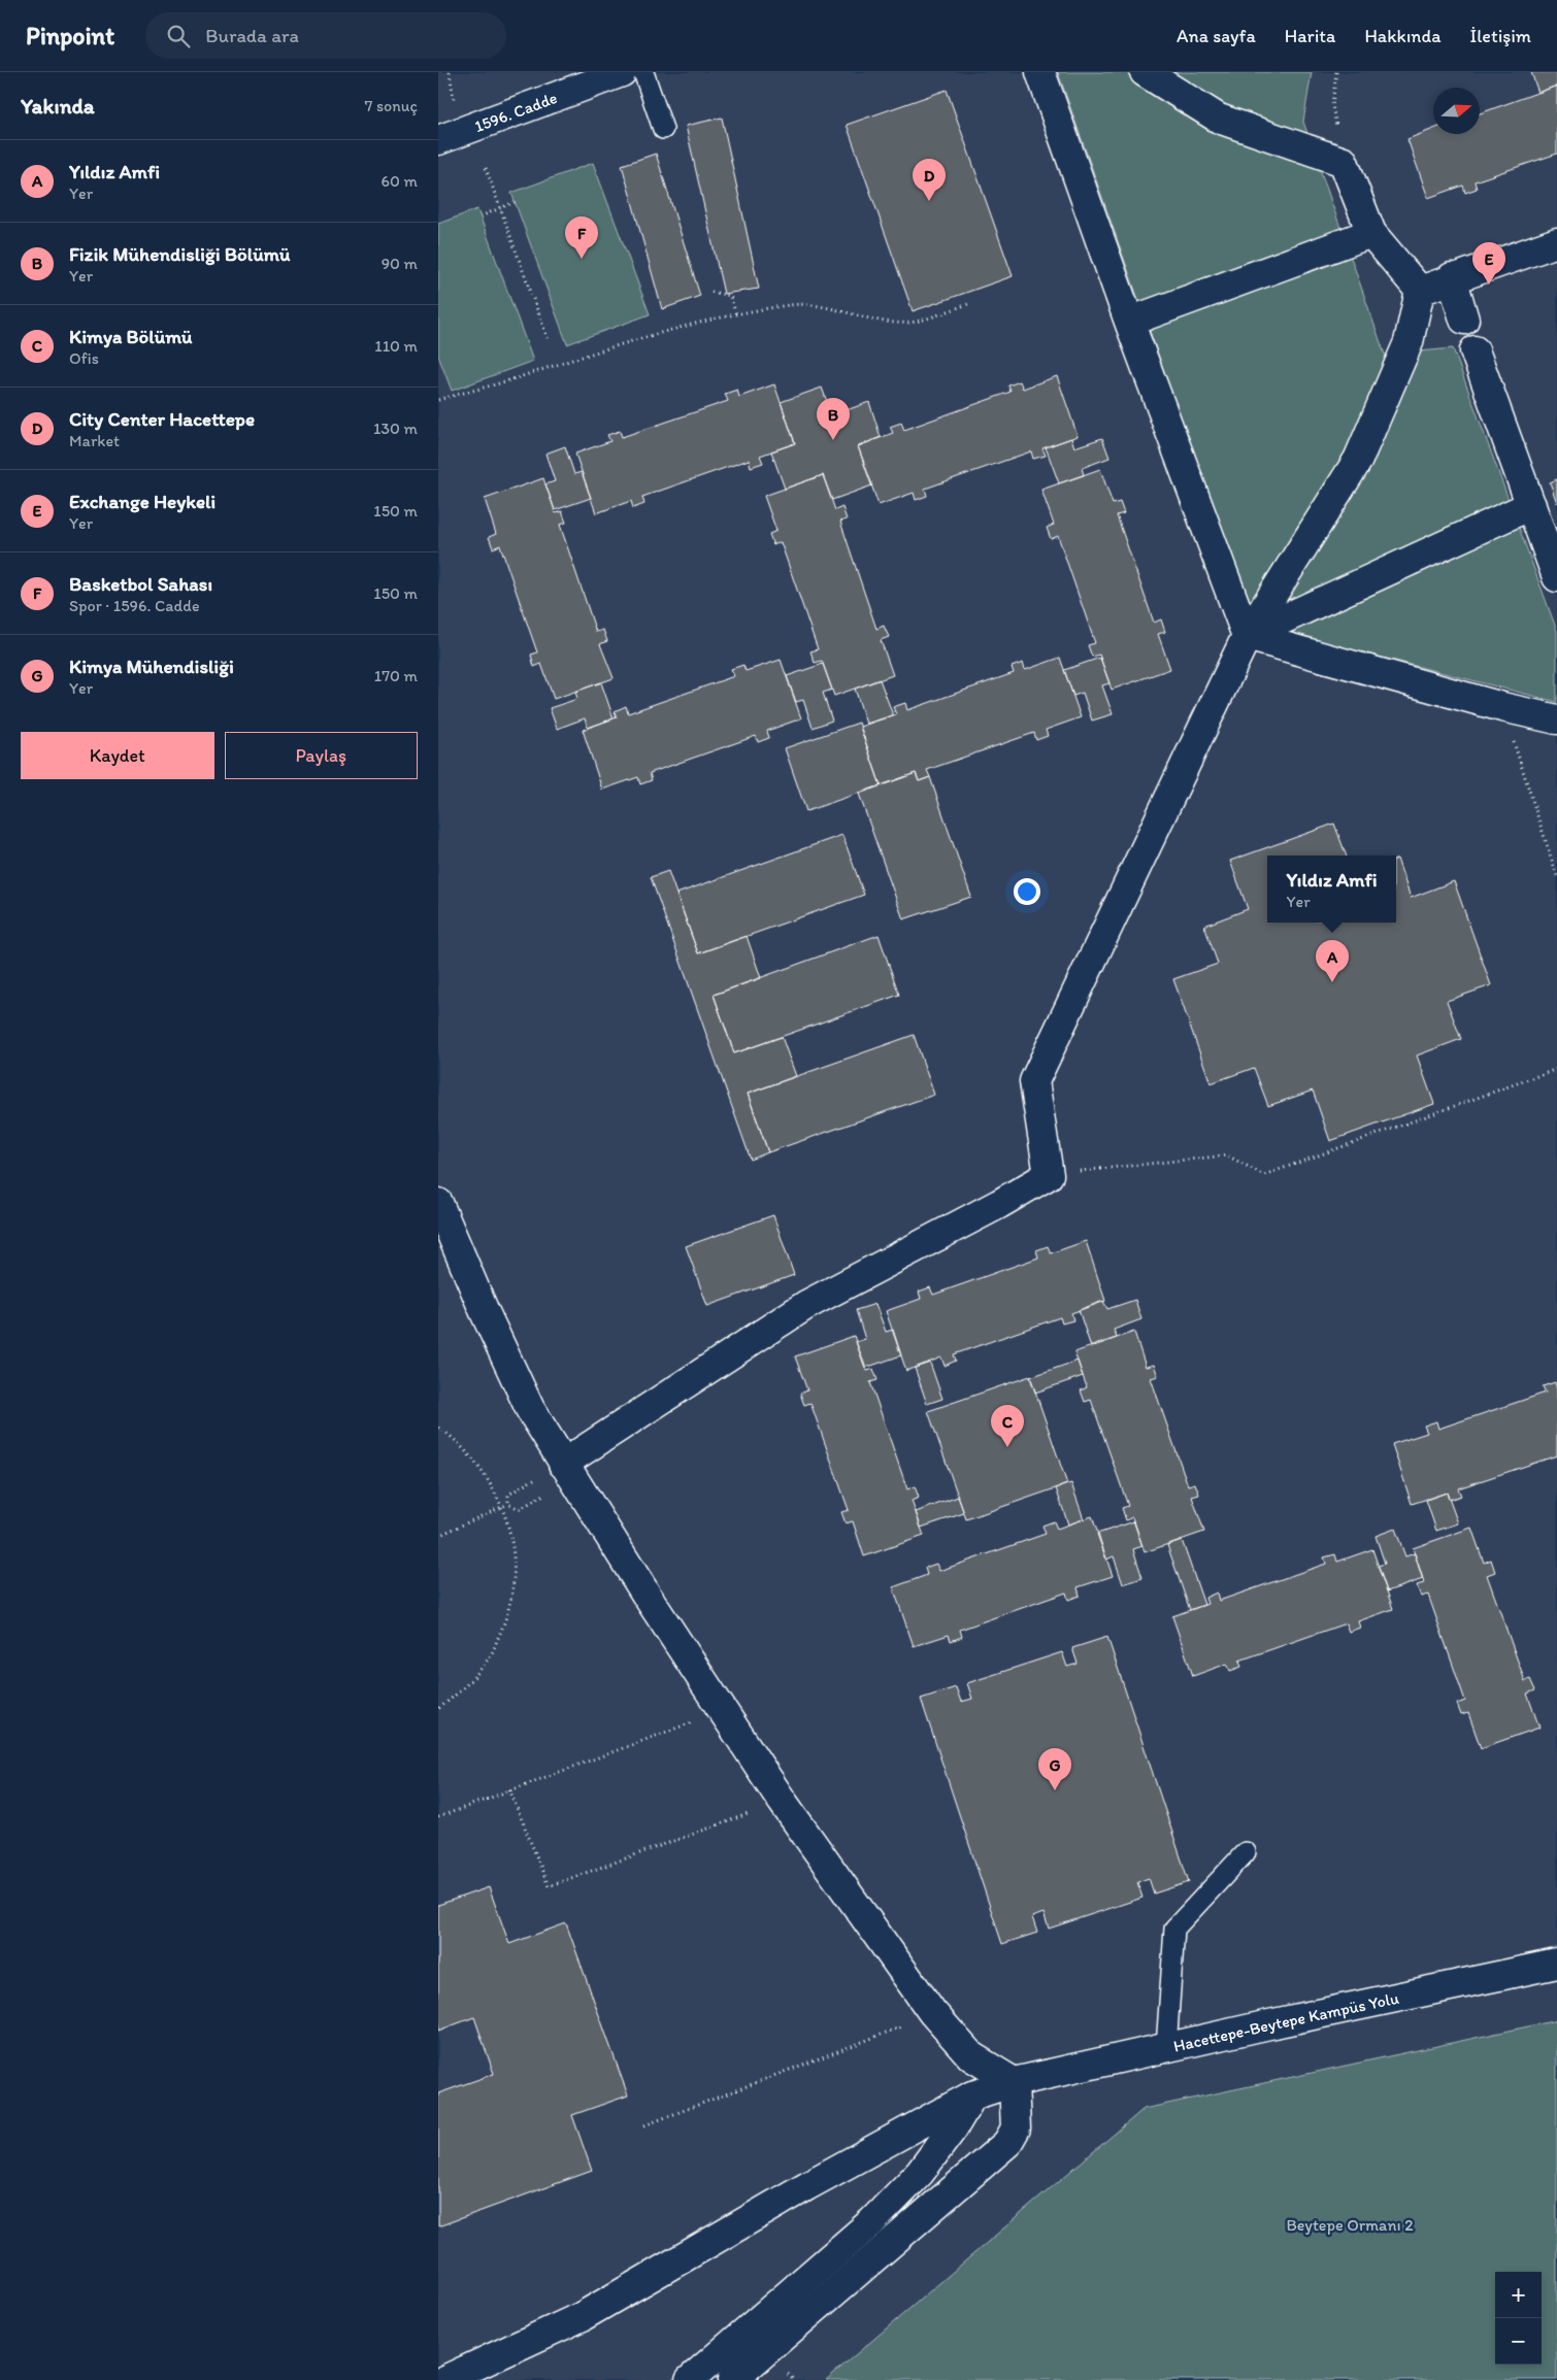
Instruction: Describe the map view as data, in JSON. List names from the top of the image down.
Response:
{
  "streets": {
    "street": ["1596. Cadde", "Hacettepe-Beytepe Kampüs Yolu"]
  },
  "parks": ["Beytepe Ormanı 2"],
  "north": "right",
  "page": {
    "header": "Pinpoint",
    "search": "Burada ara",
    "nav": [
      "Ana sayfa",
      "Harita",
      "Hakkında",
      "İletişim"
    ],
    "heading": ["Yakında", "7 sonuç"],
    "list": [
      {
        "mark": "A",
        "name": "Yıldız Amfi",
        "note": "Yer",
        "value": "60 m"
      },
      {
        "mark": "B",
        "name": "Fizik Mühendisliği Bölümü",
        "note": "Yer",
        "value": "90 m"
      },
      {
        "mark": "C",
        "name": "Kimya Bölümü",
        "note": "Ofis",
        "value": "110 m"
      },
      {
        "mark": "D",
        "name": "City Center Hacettepe",
        "note": "Market",
        "value": "130 m"
      },
      {
        "mark": "E",
        "name": "Exchange Heykeli",
        "note": "Yer",
        "value": "150 m"
      },
      {
        "mark": "F",
        "name": "Basketbol Sahası",
        "note": "Spor · 1596. Cadde",
        "value": "150 m"
      },
      {
        "mark": "G",
        "name": "Kimya Mühendisliği",
        "note": "Yer",
        "value": "170 m"
      }
    ],
    "pins": [
      "D",
      "F",
      "E",
      "B",
      "A",
      "C",
      "G"
    ],
    "buttons": ["Kaydet", "Paylaş"],
    "popup": ["Yıldız Amfi", "Yer"],
    "map_buttons": ["+", "−"]
  }
}
